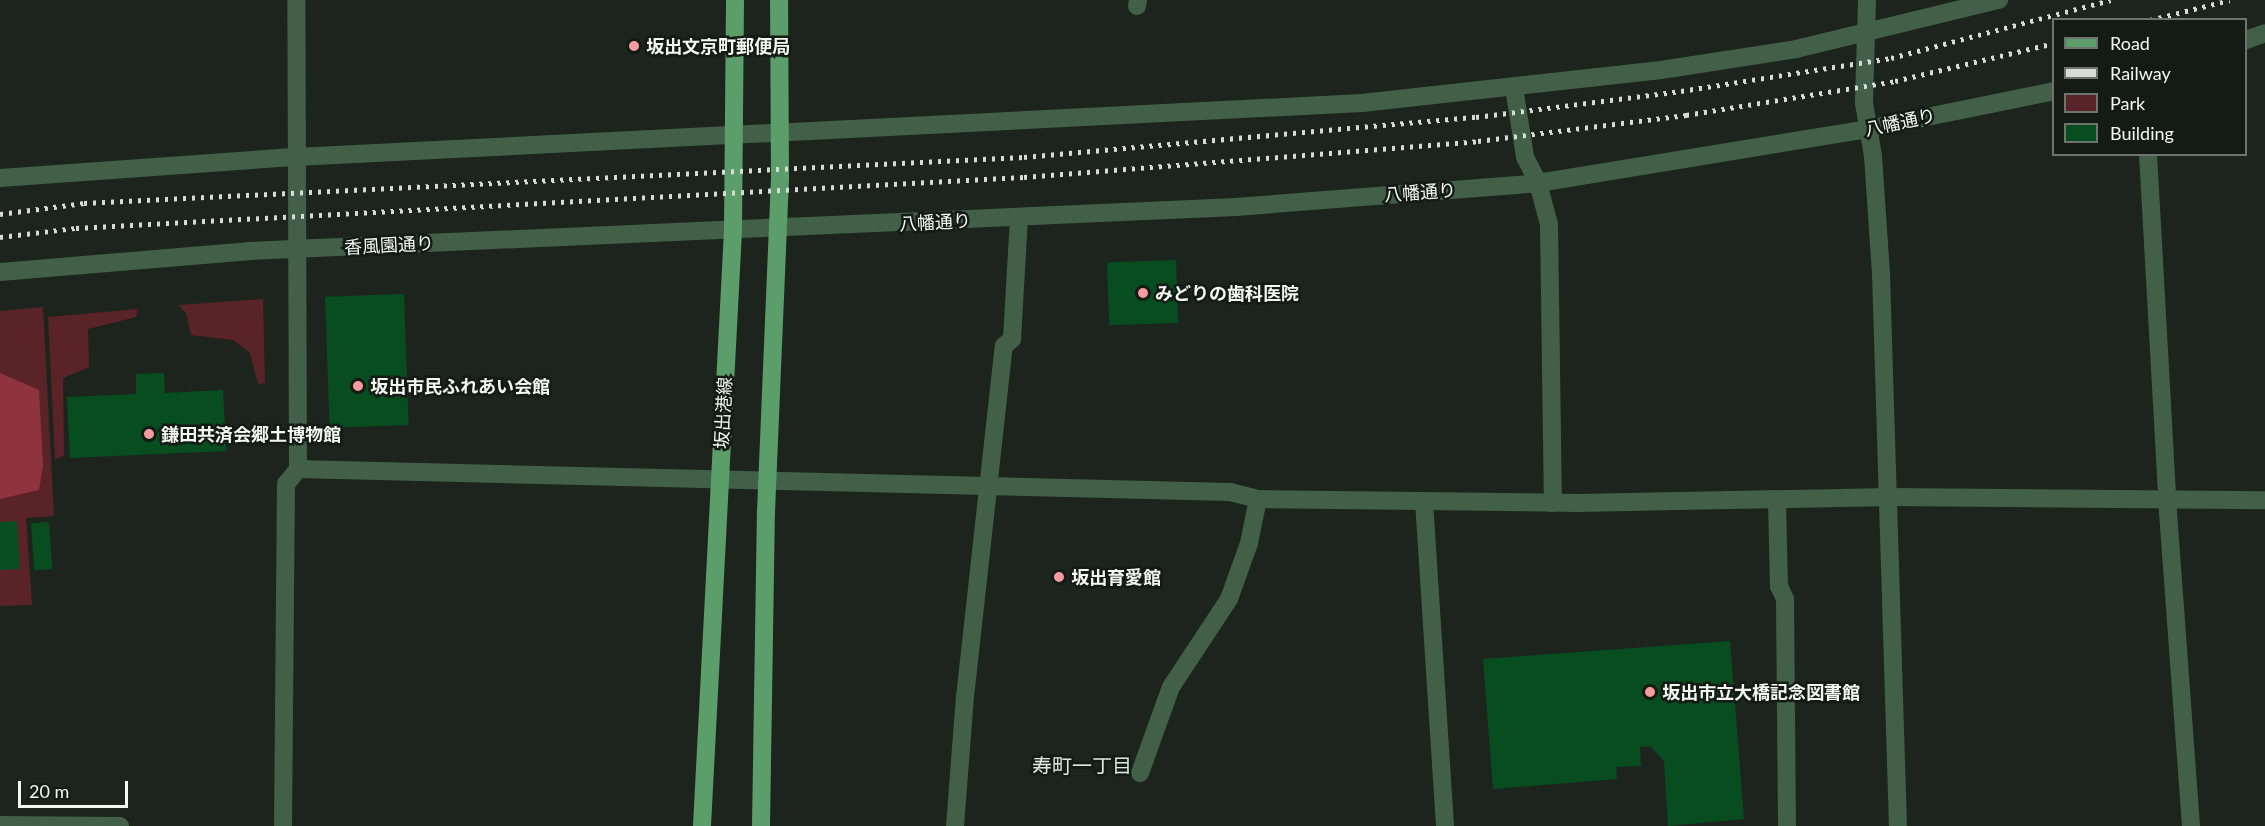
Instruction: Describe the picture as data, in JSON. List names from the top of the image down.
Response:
{
  "streets": {
    "main road": ["坂出港線"],
    "street": ["八幡通り", "香風園通り"]
  },
  "crossings": [
    ["八幡通り", "香風園通り"],
    ["香風園通り", "坂出港線"]
  ],
  "districts": ["寿町一丁目"],
  "places": [
    "坂出文京町郵便局",
    "みどりの歯科医院",
    "坂出市民ふれあい会館",
    "鎌田共済会郷土博物館",
    "坂出育愛館",
    "坂出市立大橋記念図書館"
  ],
  "legend": [
    "Road",
    "Railway",
    "Park",
    "Building"
  ],
  "scale_bar": "20 m"
}
